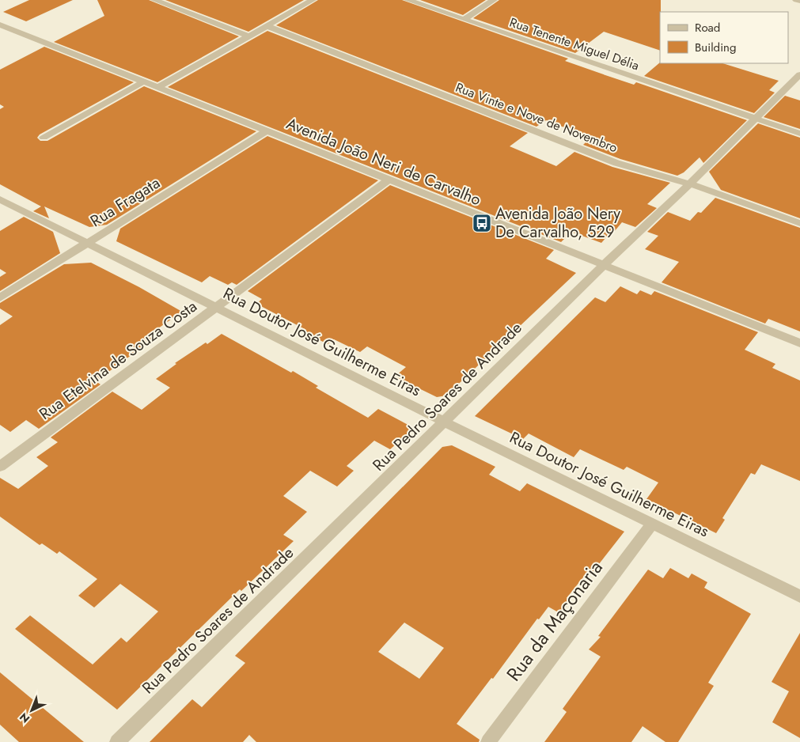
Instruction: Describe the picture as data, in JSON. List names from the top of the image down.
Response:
{
  "streets": {
    "street": [
      "Rua Tenente Miguel Délia",
      "Rua Vinte e Nove de Novembro",
      "Avenida João Neri de Carvalho",
      "Rua Fragata",
      "Rua Doutor José Guilherme Eiras",
      "Rua Etelvina de Souza Costa",
      "Rua Pedro Soares de Andrade",
      "Rua da Maçonaria"
    ]
  },
  "crossings": [
    ["Rua Tenente Miguel Délia", "Rua Pedro Soares de Andrade"],
    ["Rua Vinte e Nove de Novembro", "Rua Pedro Soares de Andrade"],
    ["Avenida João Neri de Carvalho", "Rua Fragata"],
    ["Avenida João Neri de Carvalho", "Rua Etelvina de Souza Costa"],
    ["Avenida João Neri de Carvalho", "Rua Pedro Soares de Andrade"],
    ["Rua Fragata", "Rua Doutor José Guilherme Eiras"],
    ["Rua Doutor José Guilherme Eiras", "Rua Etelvina de Souza Costa"],
    ["Rua Doutor José Guilherme Eiras", "Rua Pedro Soares de Andrade"],
    ["Rua Doutor José Guilherme Eiras", "Rua da Maçonaria"]
  ],
  "places": {
    "bus stop": ["Avenida João Nery De Carvalho, 529"]
  },
  "legend": ["Road", "Building"],
  "north": "bottom left"
}
